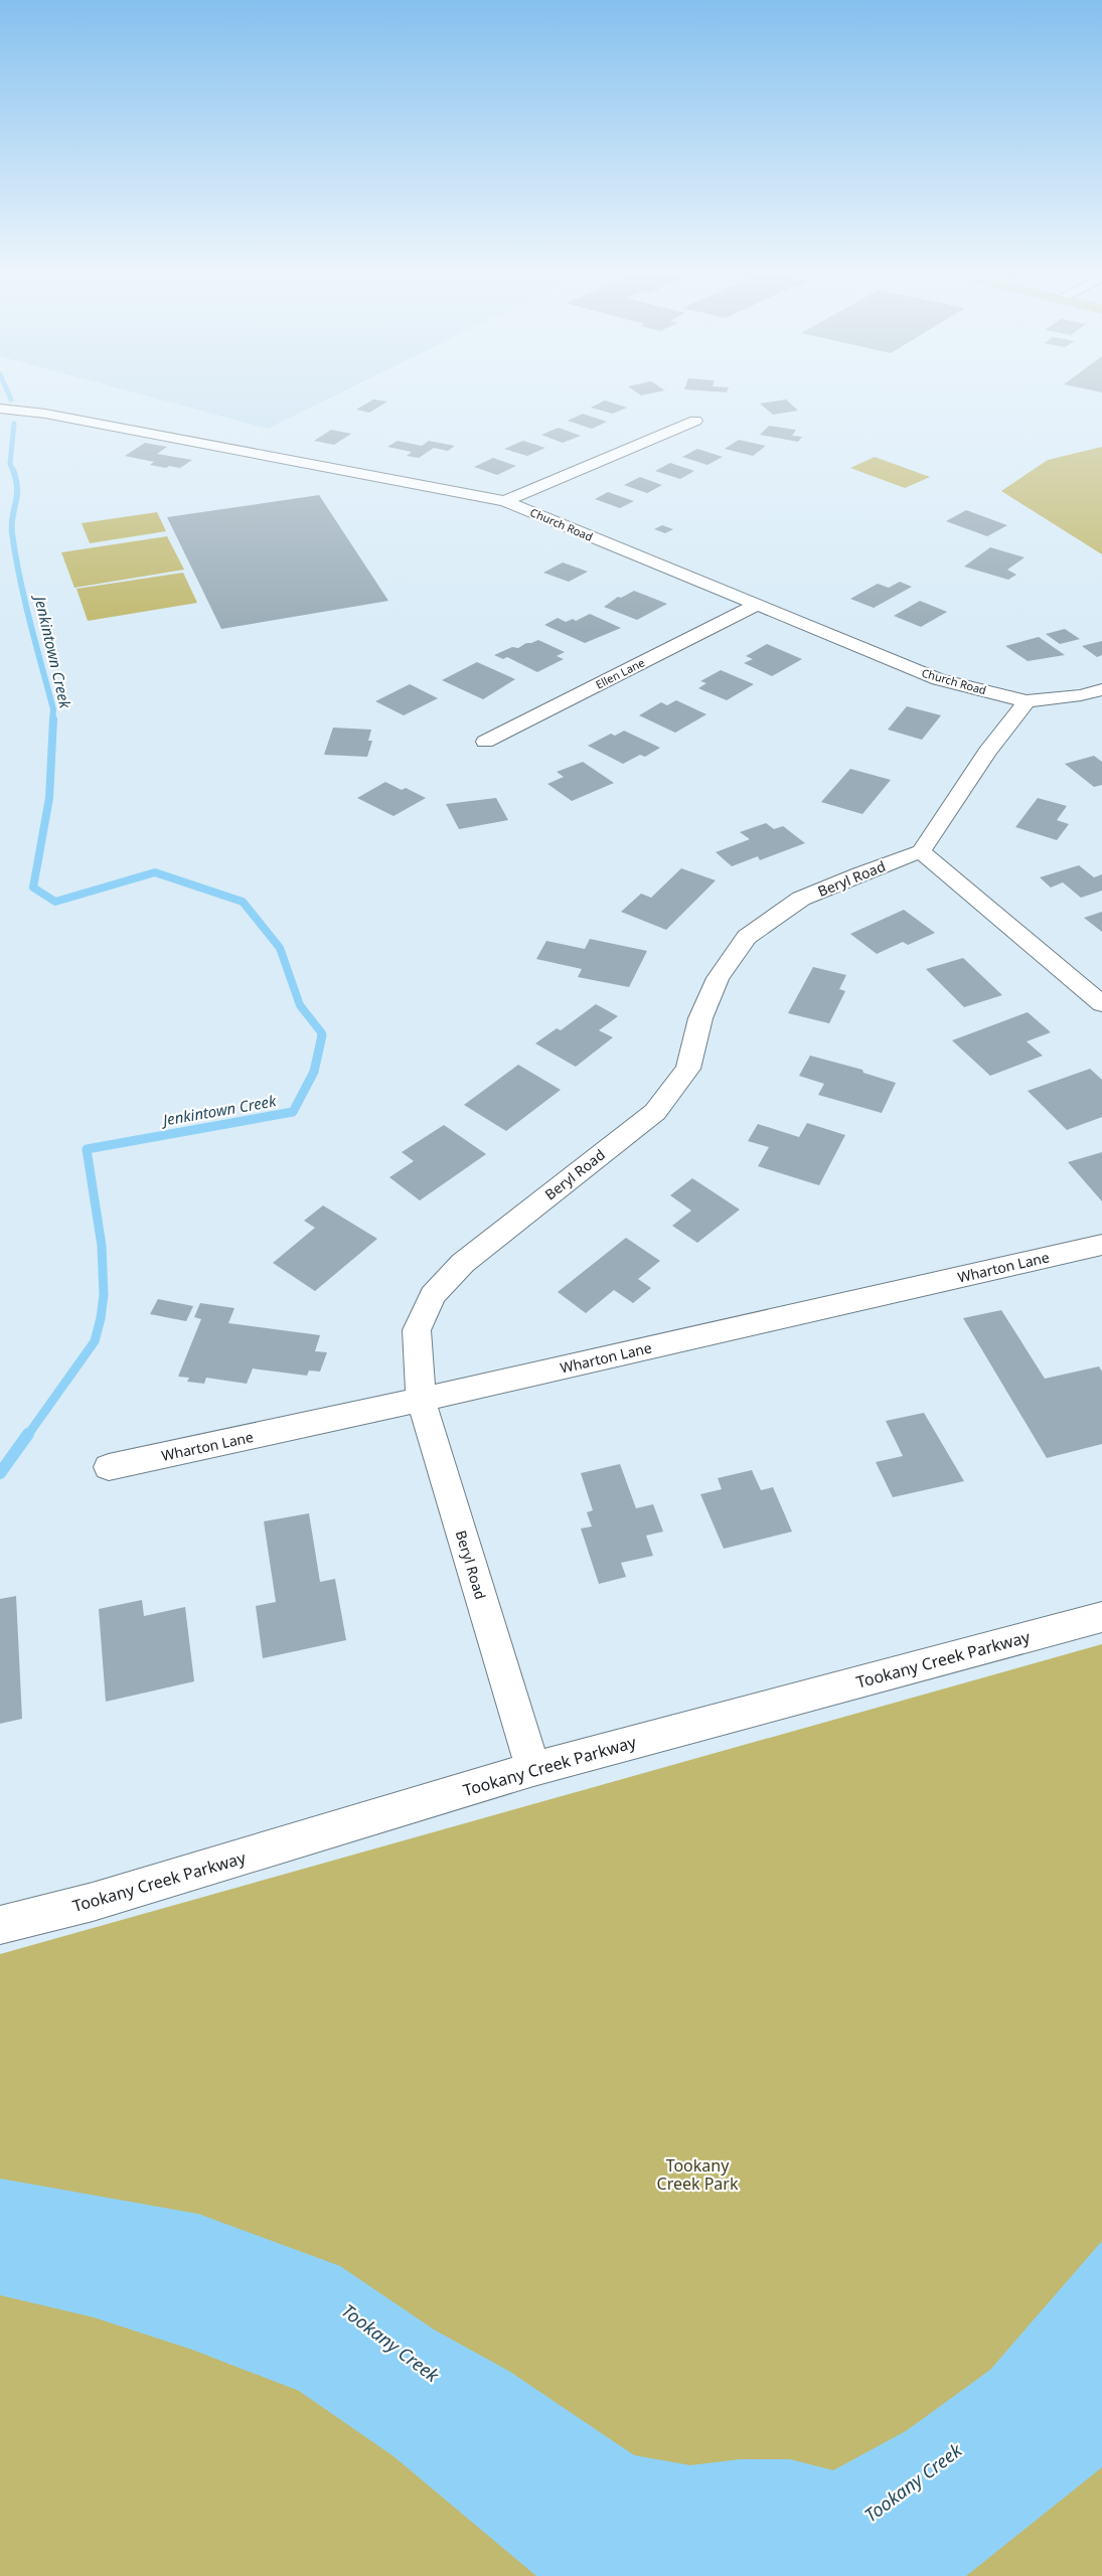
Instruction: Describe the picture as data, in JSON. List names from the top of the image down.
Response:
{
  "streets": {
    "street": [
      "Church Road",
      "Ellen Lane",
      "Beryl Road",
      "Wharton Lane",
      "Tookany Creek Parkway"
    ]
  },
  "crossings": [
    ["Church Road", "Ellen Lane"],
    ["Beryl Road", "Wharton Lane"],
    ["Beryl Road", "Tookany Creek Parkway"]
  ],
  "water": ["Jenkintown Creek", "Tookany Creek"],
  "parks": ["Tookany Creek Park"]
}
